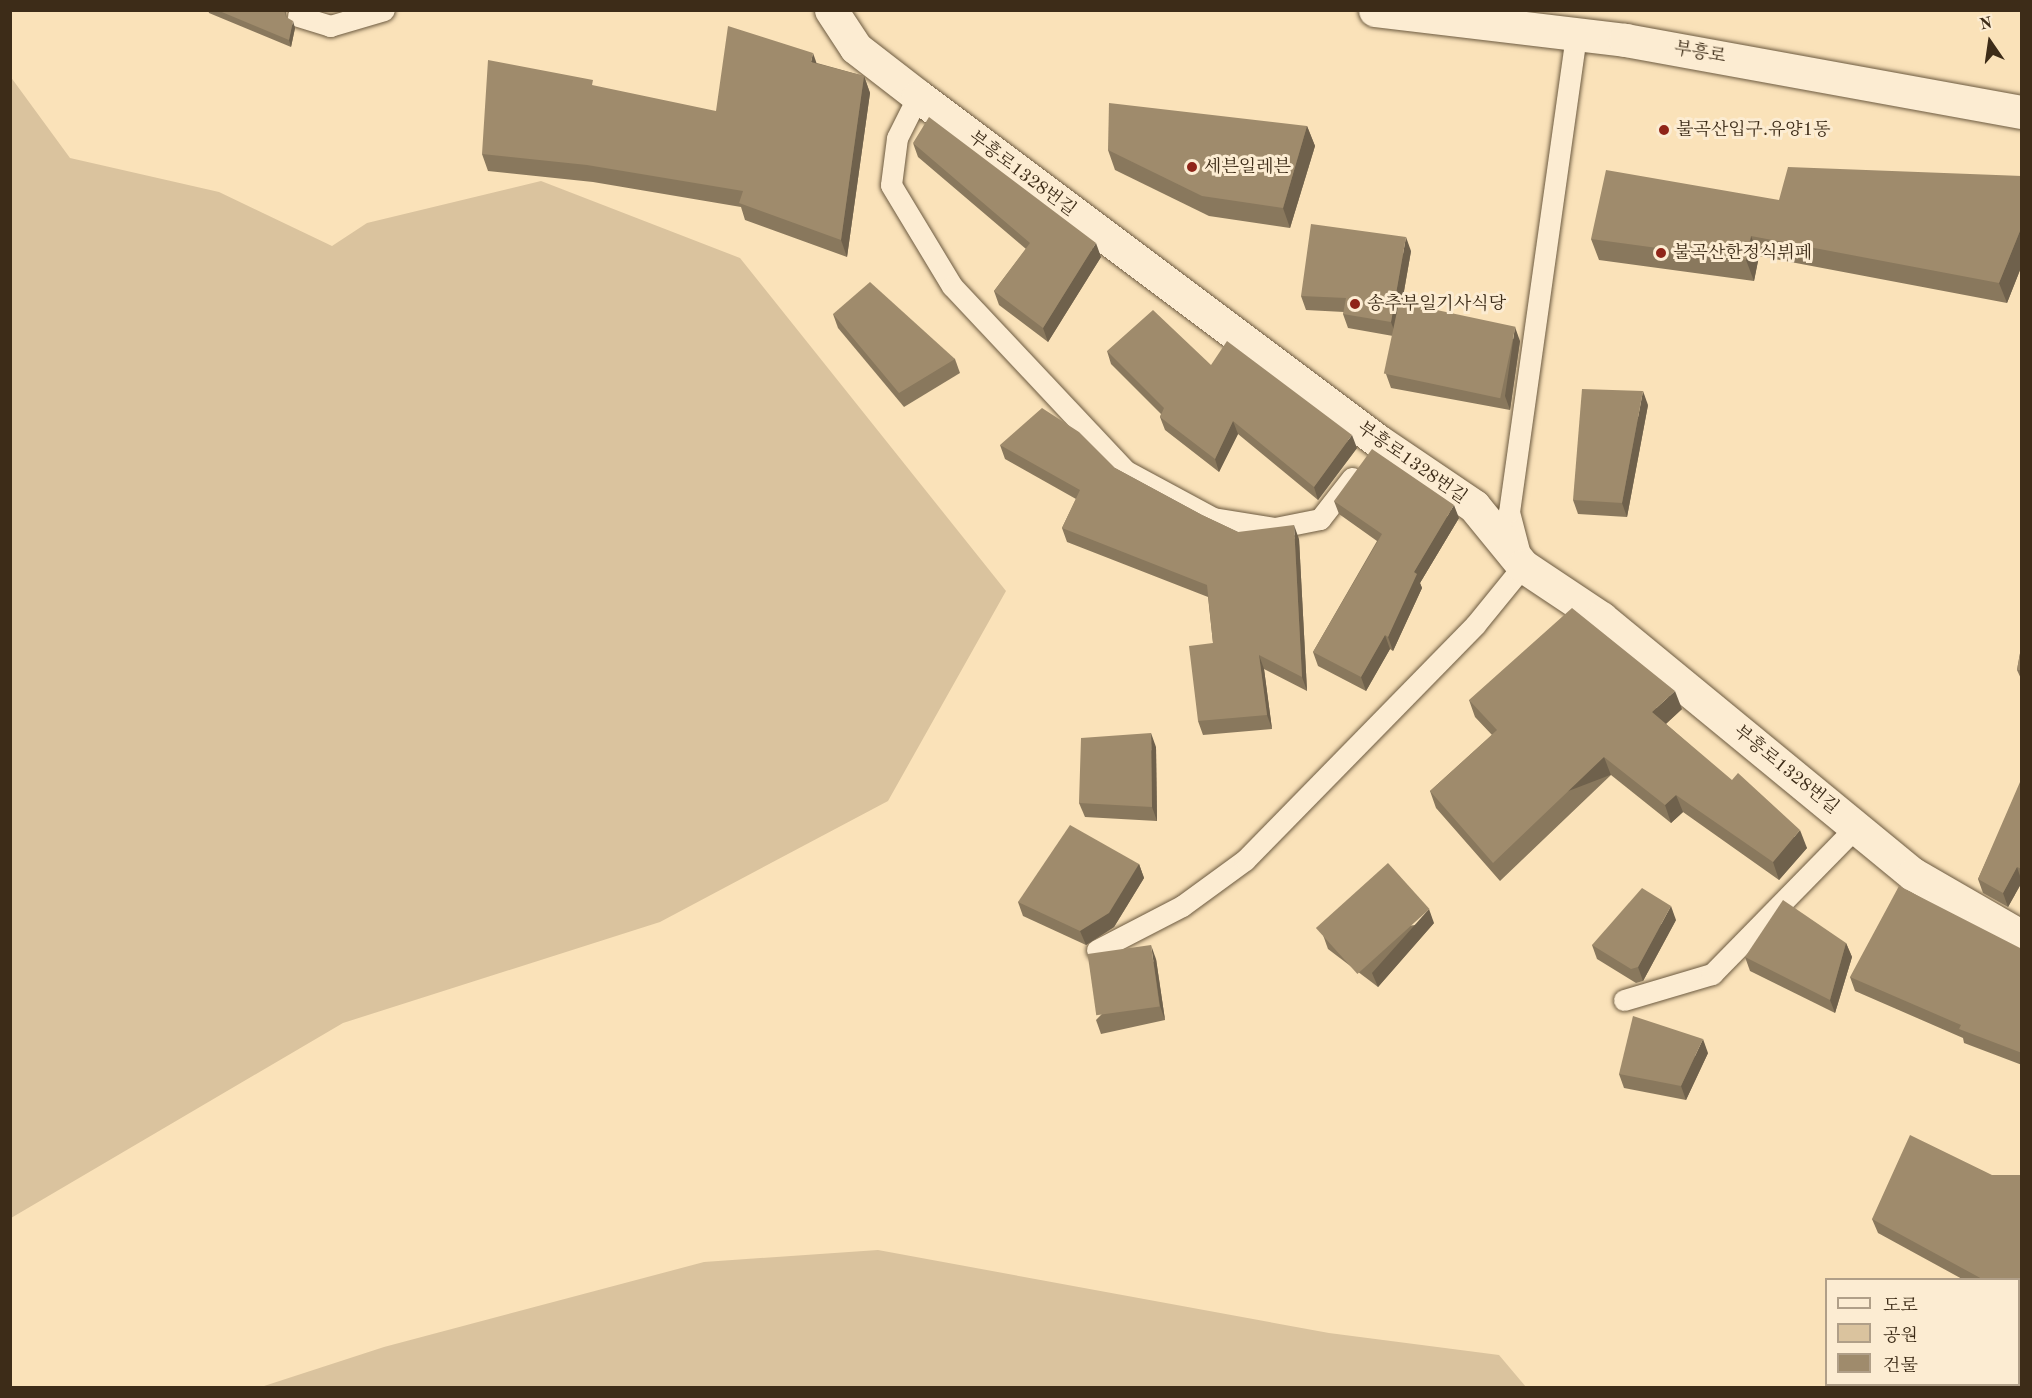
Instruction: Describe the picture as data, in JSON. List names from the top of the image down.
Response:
{
  "streets": {
    "street": ["부흥로", "부흥로1328번길"]
  },
  "places": [
    "불곡산입구.유양1동",
    "세븐일레븐",
    "불곡산한정식뷔페",
    "송추부일기사식당"
  ],
  "legend": ["도로", "공원", "건물"],
  "north": "top"
}
